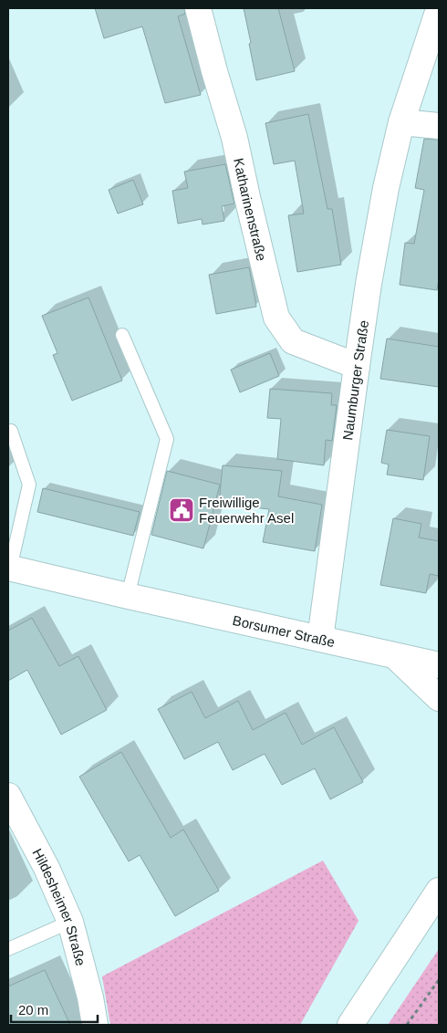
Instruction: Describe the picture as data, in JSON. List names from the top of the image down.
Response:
{
  "streets": {
    "street": [
      "Katharinenstraße",
      "Naumburger Straße",
      "Borsumer Straße",
      "Hildesheimer Straße"
    ]
  },
  "crossings": [
    ["Katharinenstraße", "Naumburger Straße"],
    ["Naumburger Straße", "Borsumer Straße"]
  ],
  "places": {
    "public building": ["Freiwillige Feuerwehr Asel"]
  },
  "scale_bar": "20 m"
}
